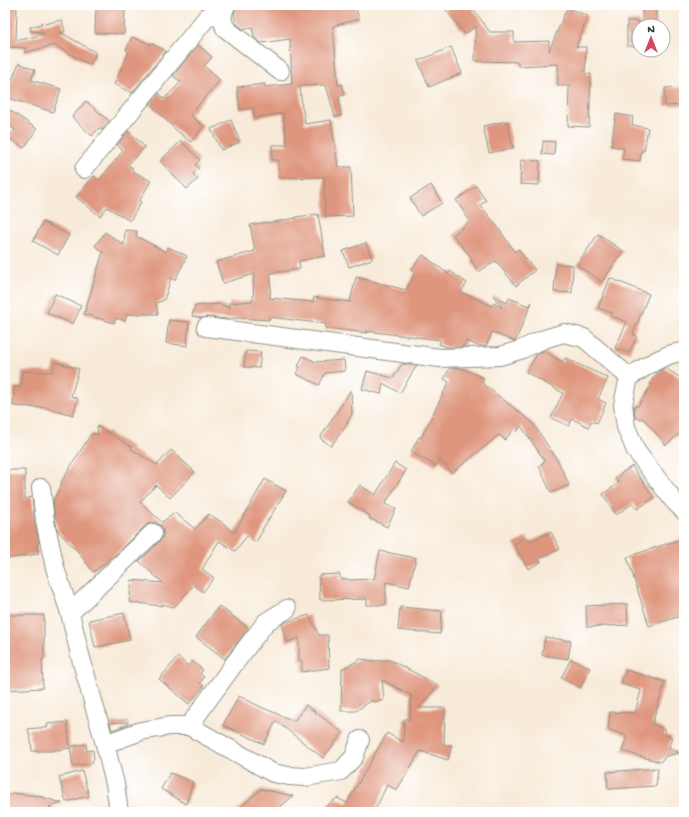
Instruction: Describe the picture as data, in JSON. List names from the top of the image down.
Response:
{
  "north": "top"
}
